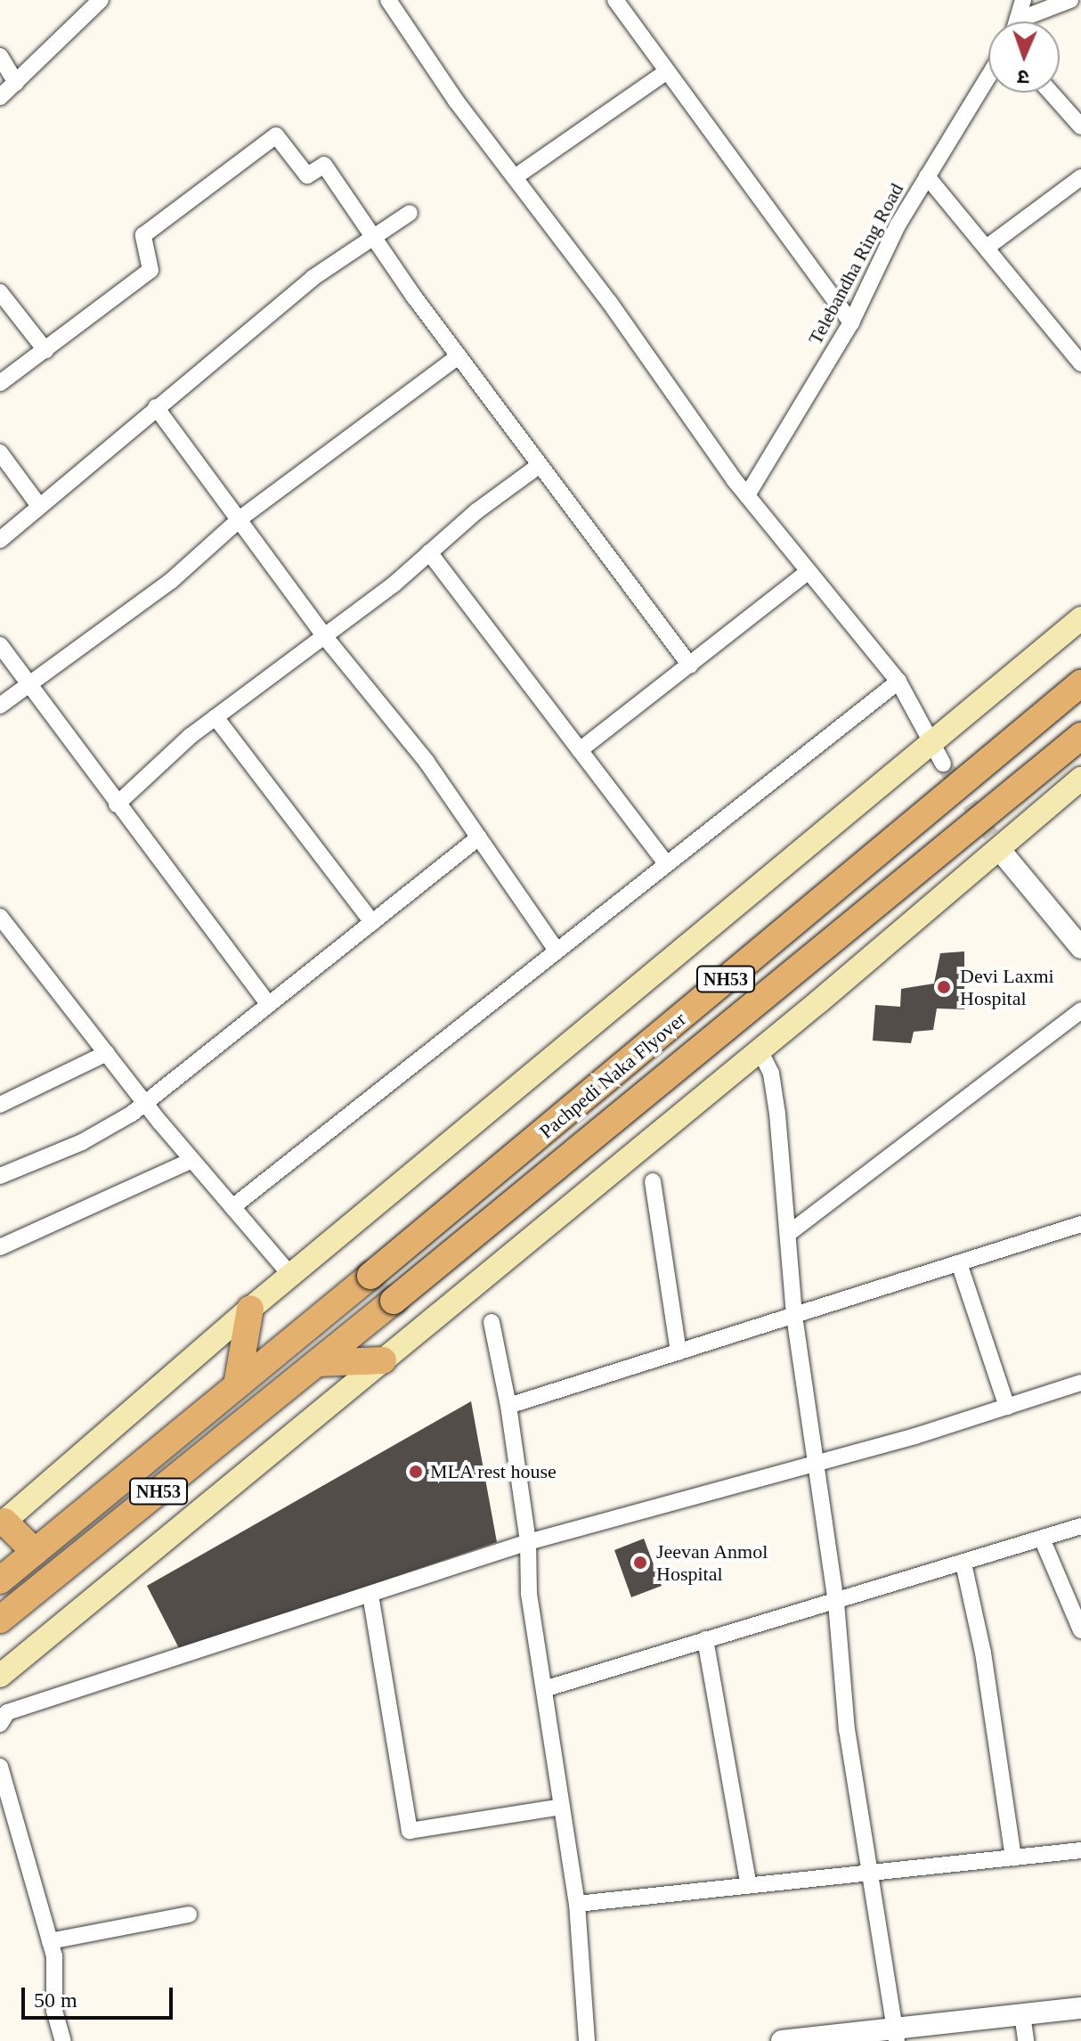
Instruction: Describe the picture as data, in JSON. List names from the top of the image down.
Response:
{
  "streets": {
    "highway": ["NH53", "Pachpedi Naka Flyover"],
    "street": ["Telebandha Ring Road"]
  },
  "crossings": [
    ["NH53", "Pachpedi Naka Flyover"]
  ],
  "places": ["Devi Laxmi Hospital", "MLA rest house", "Jeevan Anmol Hospital"],
  "scale_bar": "50 m",
  "north": "bottom"
}
